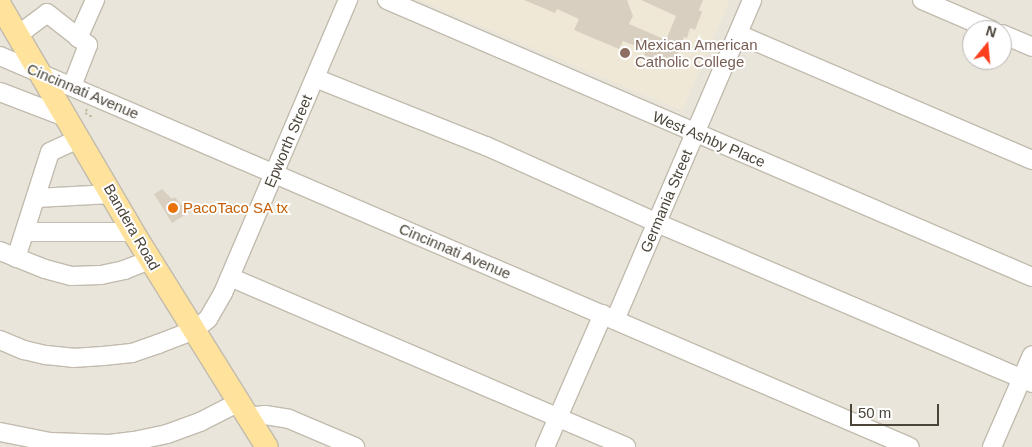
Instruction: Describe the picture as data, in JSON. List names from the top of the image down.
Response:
{
  "streets": {
    "main road": ["Bandera Road"],
    "street": [
      "Cincinnati Avenue",
      "West Ashby Place",
      "Epworth Street",
      "Germania Street"
    ]
  },
  "crossings": [
    ["Cincinnati Avenue", "Epworth Street"],
    ["Cincinnati Avenue", "Germania Street"],
    ["Cincinnati Avenue", "Bandera Road"],
    ["West Ashby Place", "Germania Street"],
    ["Epworth Street", "Bandera Road"]
  ],
  "places": ["Mexican American Catholic College", "PacoTaco SA tx"],
  "scale_bar": "50 m",
  "north": "top"
}
